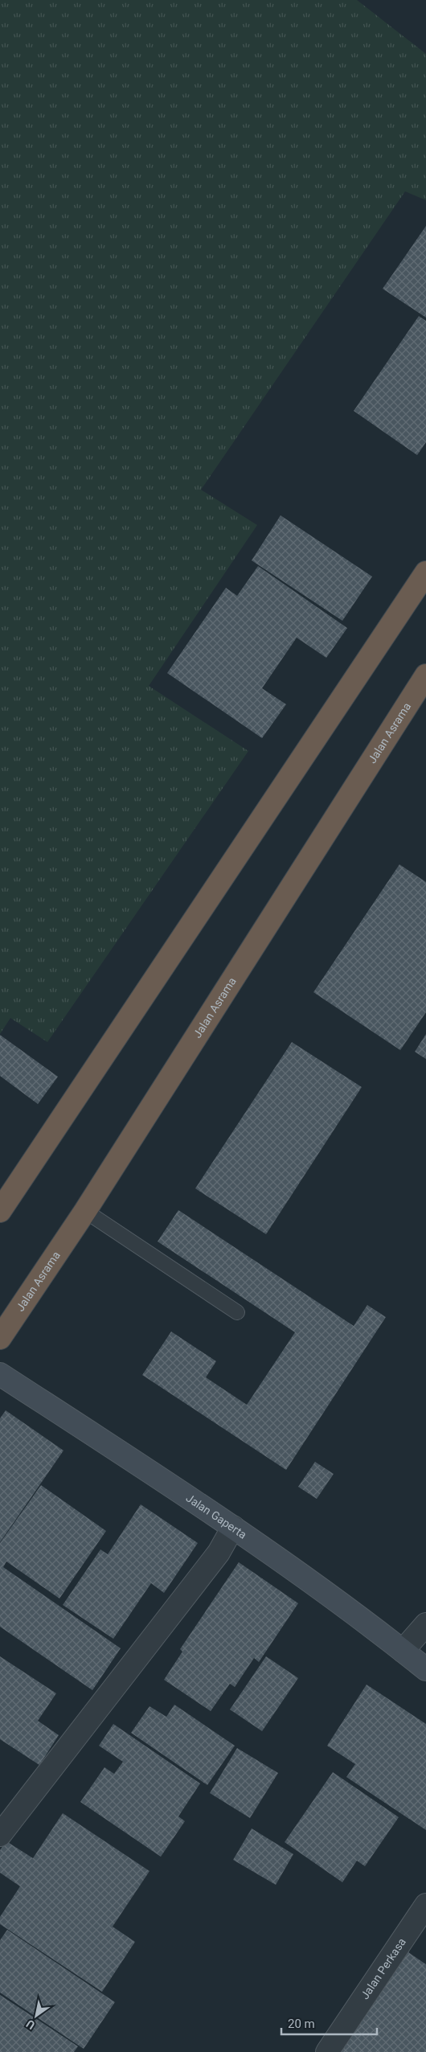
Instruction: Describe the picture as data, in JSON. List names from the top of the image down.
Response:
{
  "streets": {
    "highway": ["Jalan Asrama"],
    "street": ["Jalan Gaperta", "Jalan Perkasa"]
  },
  "scale_bar": "20 m",
  "north": "bottom left"
}
